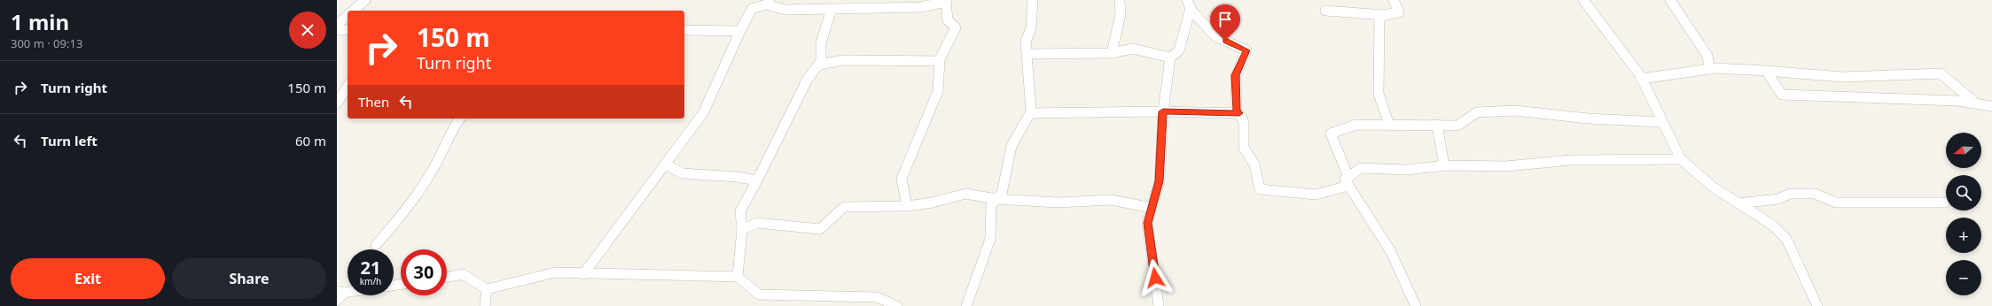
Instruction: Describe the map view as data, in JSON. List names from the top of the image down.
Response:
{
  "north": "left",
  "page": {
    "heading": ["1 min", "300 m · 09:13"],
    "turn": ["150 m", "Turn right"],
    "list": [
      {
        "name": "Turn right",
        "value": "150 m"
      },
      {
        "name": "Turn left",
        "value": "60 m"
      }
    ],
    "then": "Then",
    "map_buttons": ["+", "−"],
    "speed": "21 km/h",
    "limit": "30",
    "buttons": ["Exit", "Share"]
  }
}
